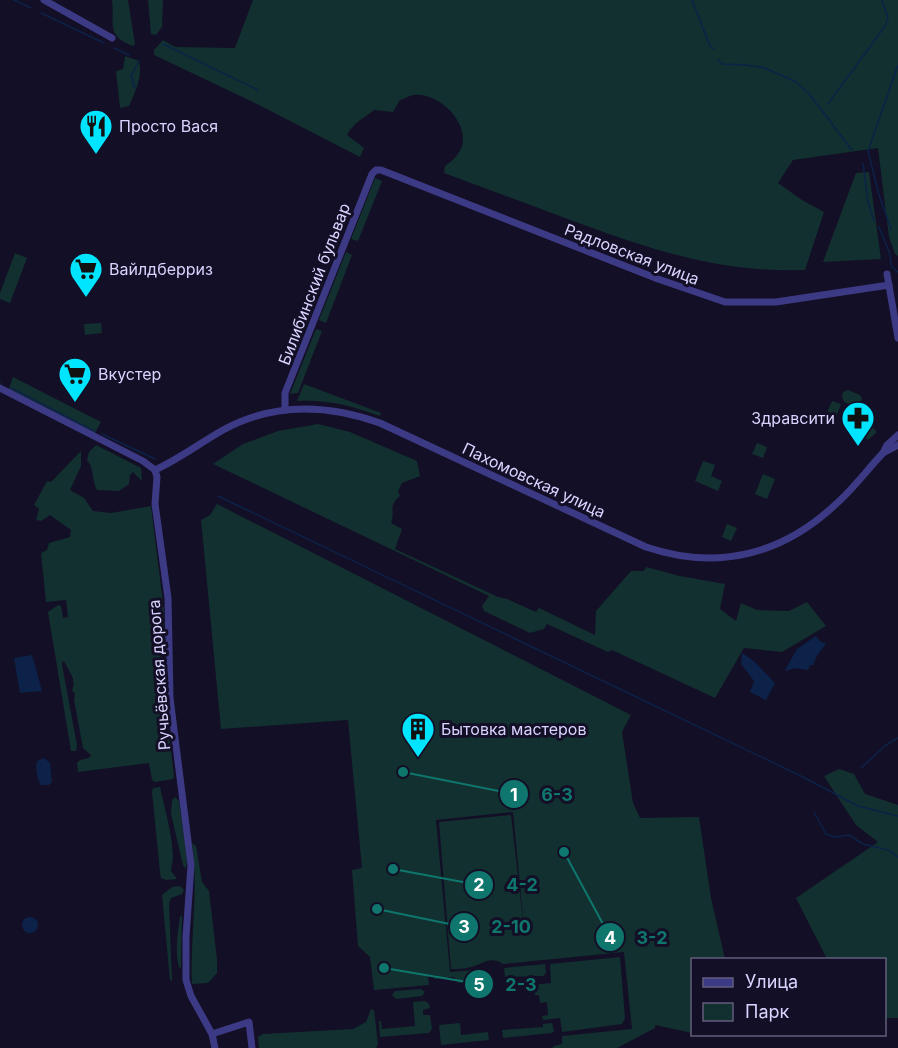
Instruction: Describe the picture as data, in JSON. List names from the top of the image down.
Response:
{
  "streets": {
    "street": [
      "Радловская улица",
      "Билибинский бульвар",
      "Пахомовская улица",
      "Ручьёвская дорога"
    ]
  },
  "crossings": [
    ["Радловская улица", "Билибинский бульвар"],
    ["Билибинский бульвар", "Пахомовская улица"],
    ["Пахомовская улица", "Ручьёвская дорога"]
  ],
  "places": {
    "restaurant": ["Просто Вася"],
    "supermarket": ["Вайлдберриз", "Вкустер"],
    "pharmacy": ["Здравсити"],
    "building": ["Бытовка мастеров"],
    "other": [
      "6-3",
      "3-2",
      "4-2",
      "2-10",
      "2-3"
    ]
  },
  "legend": ["Улица", "Парк"]
}
